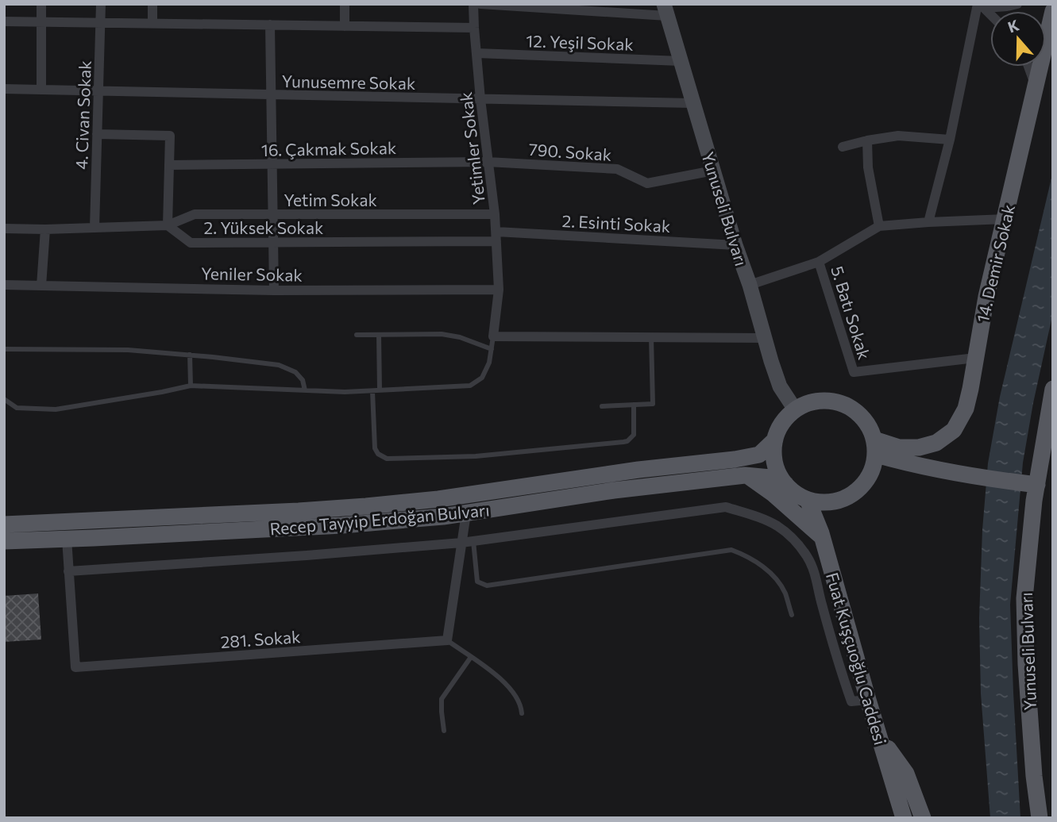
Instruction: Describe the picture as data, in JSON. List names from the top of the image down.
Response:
{
  "streets": {
    "main road": [
      "Yunuseli Bulvarı",
      "14. Demir Sokak",
      "Recep Tayyip Erdoğan Bulvarı",
      "Fuat Kuşçuoğlu Caddesi"
    ],
    "street": [
      "12. Yeşil Sokak",
      "Yunusemre Sokak",
      "4. Civan Sokak",
      "16. Çakmak Sokak",
      "Yetimler Sokak",
      "790. Sokak",
      "Yetim Sokak",
      "2. Esinti Sokak",
      "2. Yüksek Sokak",
      "Yeniler Sokak",
      "5. Batı Sokak",
      "281. Sokak"
    ]
  },
  "crossings": [
    ["12. Yeşil Sokak", "Yetimler Sokak"],
    ["12. Yeşil Sokak", "Yunuseli Bulvarı"],
    ["Yunusemre Sokak", "4. Civan Sokak"],
    ["Yunusemre Sokak", "Yetimler Sokak"],
    ["Yunusemre Sokak", "Yunuseli Bulvarı"],
    ["16. Çakmak Sokak", "Yetimler Sokak"],
    ["16. Çakmak Sokak", "790. Sokak"],
    ["Yetimler Sokak", "790. Sokak"],
    ["Yetimler Sokak", "Yetim Sokak"],
    ["Yetimler Sokak", "2. Esinti Sokak"],
    ["Yetimler Sokak", "2. Yüksek Sokak"],
    ["Yetimler Sokak", "Yeniler Sokak"],
    ["790. Sokak", "Yunuseli Bulvarı"],
    ["Yetim Sokak", "2. Yüksek Sokak"],
    ["Yunuseli Bulvarı", "2. Esinti Sokak"],
    ["Yunuseli Bulvarı", "14. Demir Sokak"],
    ["Yunuseli Bulvarı", "Recep Tayyip Erdoğan Bulvarı"],
    ["Yunuseli Bulvarı", "Fuat Kuşçuoğlu Caddesi"],
    ["2. Esinti Sokak", "2. Yüksek Sokak"],
    ["14. Demir Sokak", "5. Batı Sokak"],
    ["14. Demir Sokak", "Recep Tayyip Erdoğan Bulvarı"],
    ["14. Demir Sokak", "Fuat Kuşçuoğlu Caddesi"],
    ["Recep Tayyip Erdoğan Bulvarı", "281. Sokak"],
    ["Recep Tayyip Erdoğan Bulvarı", "Fuat Kuşçuoğlu Caddesi"]
  ],
  "north": "top"
}
